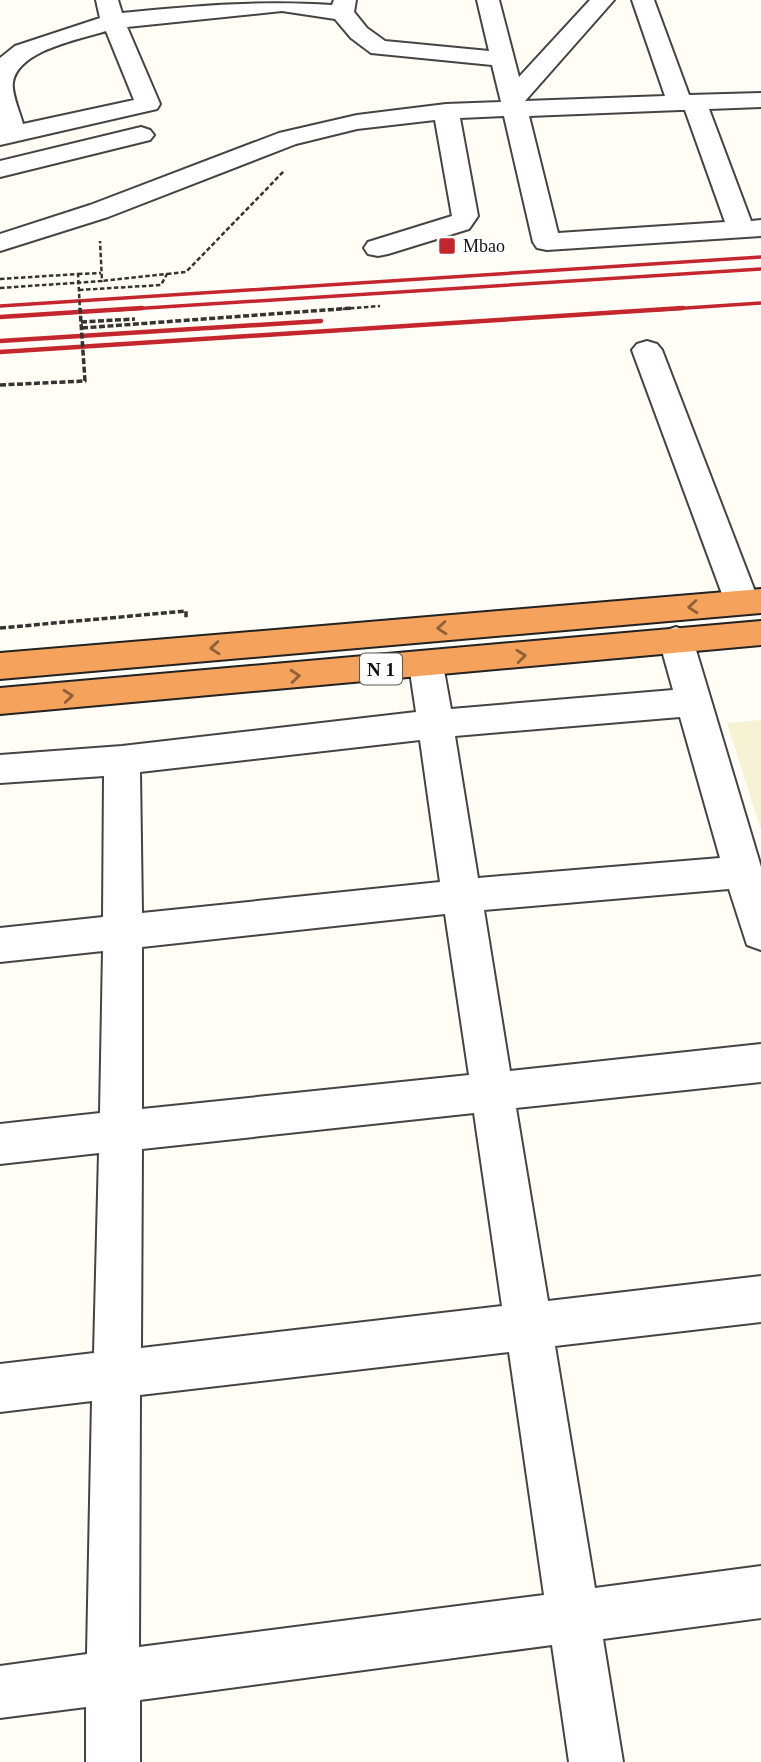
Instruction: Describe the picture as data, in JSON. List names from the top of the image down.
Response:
{
  "streets": {
    "highway": ["N 1"]
  },
  "places": {
    "transit": ["Mbao"]
  }
}
